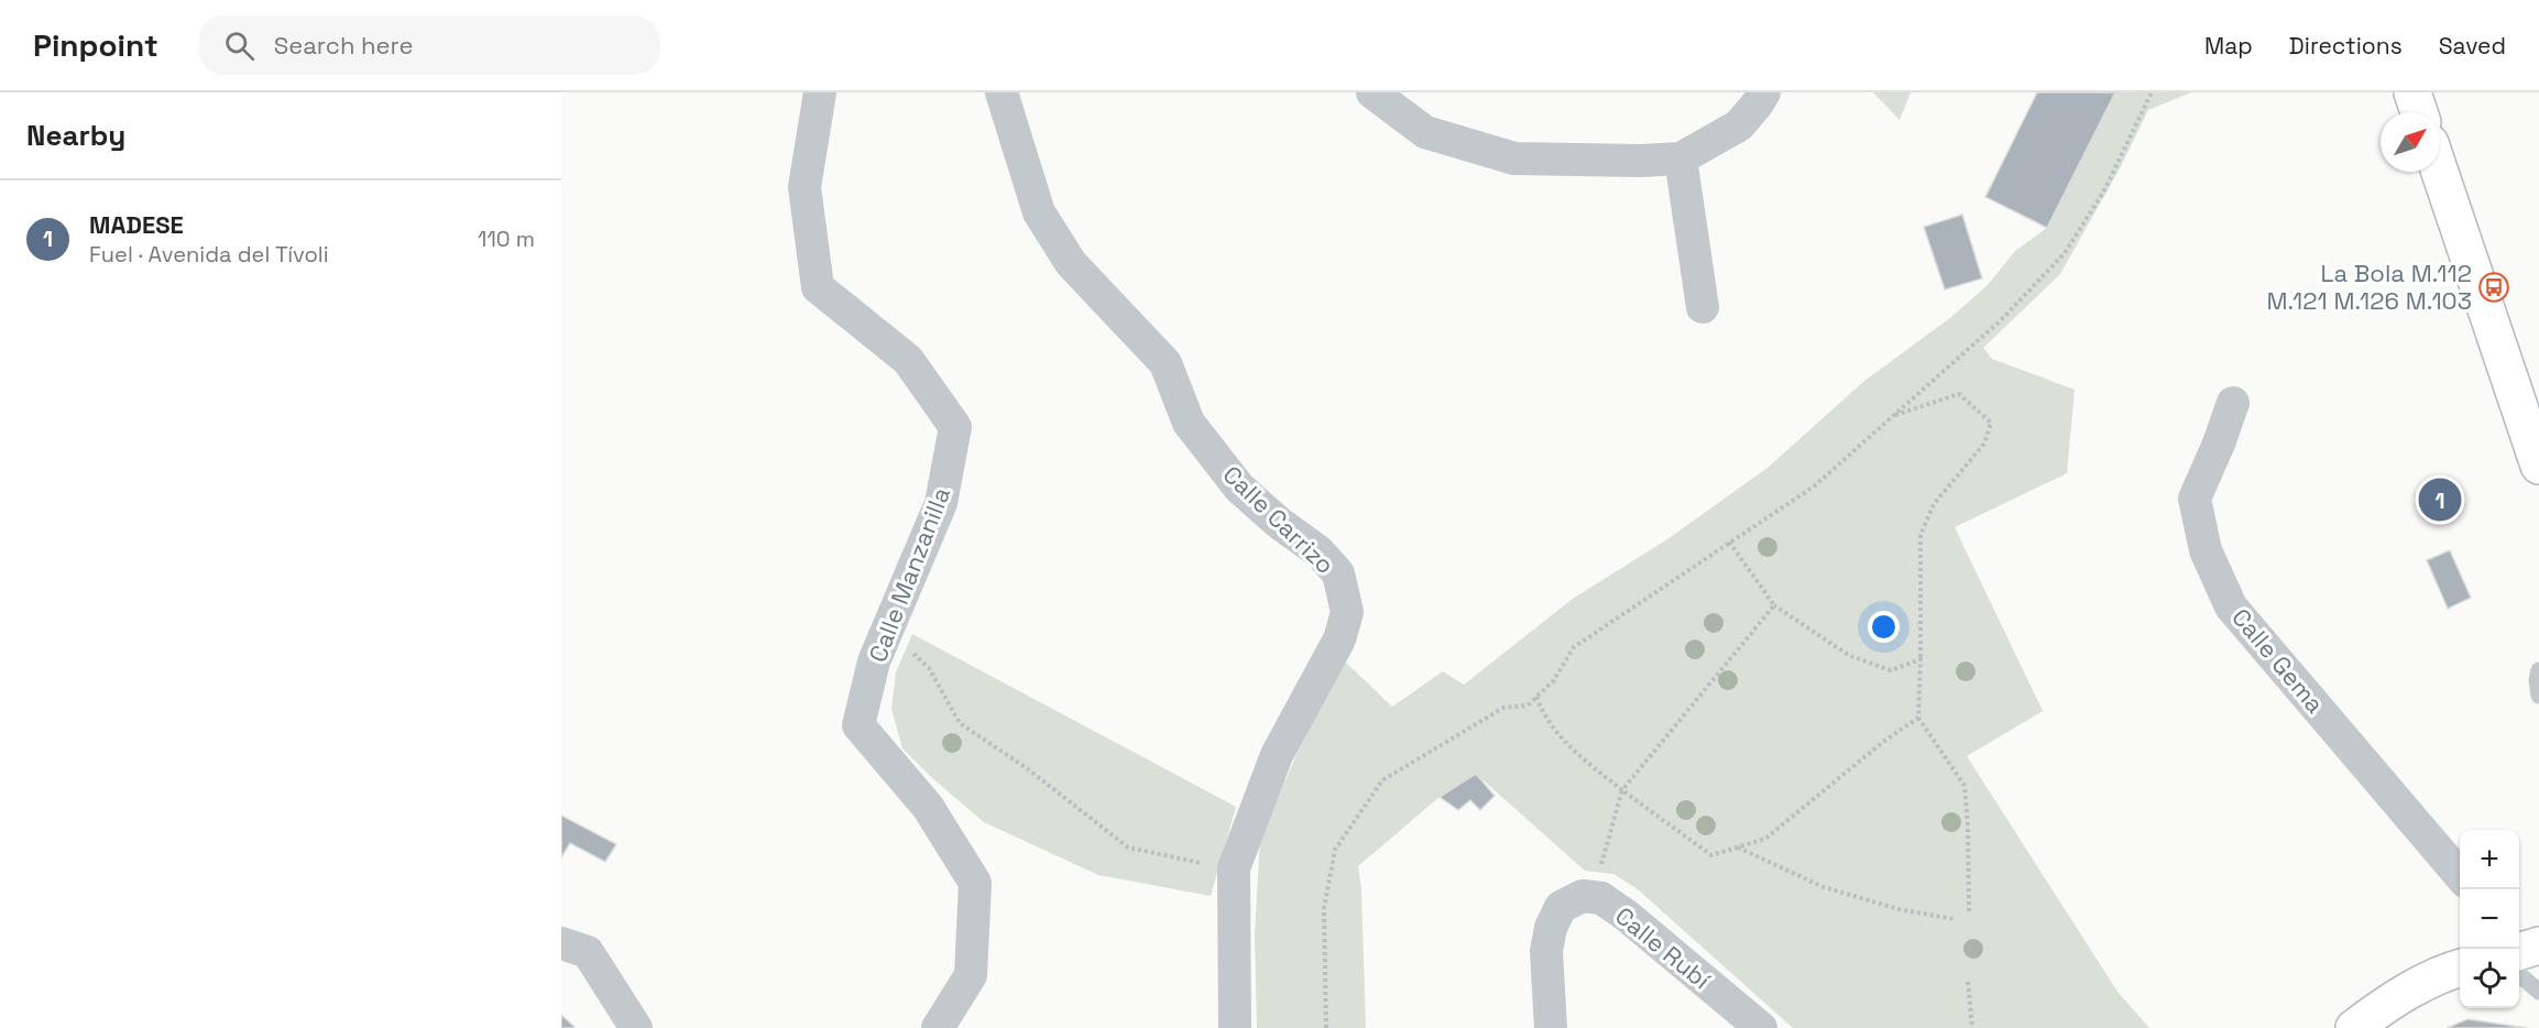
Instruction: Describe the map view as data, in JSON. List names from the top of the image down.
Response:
{
  "streets": {
    "street": [
      "Calle Carrizo",
      "Calle Manzanilla",
      "Calle Gema",
      "Calle Rubí"
    ]
  },
  "places": {
    "bus stop": ["La Bola M.112 M.121 M.126 M.103"]
  },
  "north": "top right",
  "page": {
    "header": "Pinpoint",
    "search": "Search here",
    "nav": ["Map", "Directions", "Saved"],
    "heading": "Nearby",
    "list": [
      {
        "mark": "1",
        "name": "MADESE",
        "note": "Fuel · Avenida del Tívoli",
        "value": "110 m"
      }
    ],
    "pins": "1",
    "map_buttons": ["+", "−"]
  }
}
